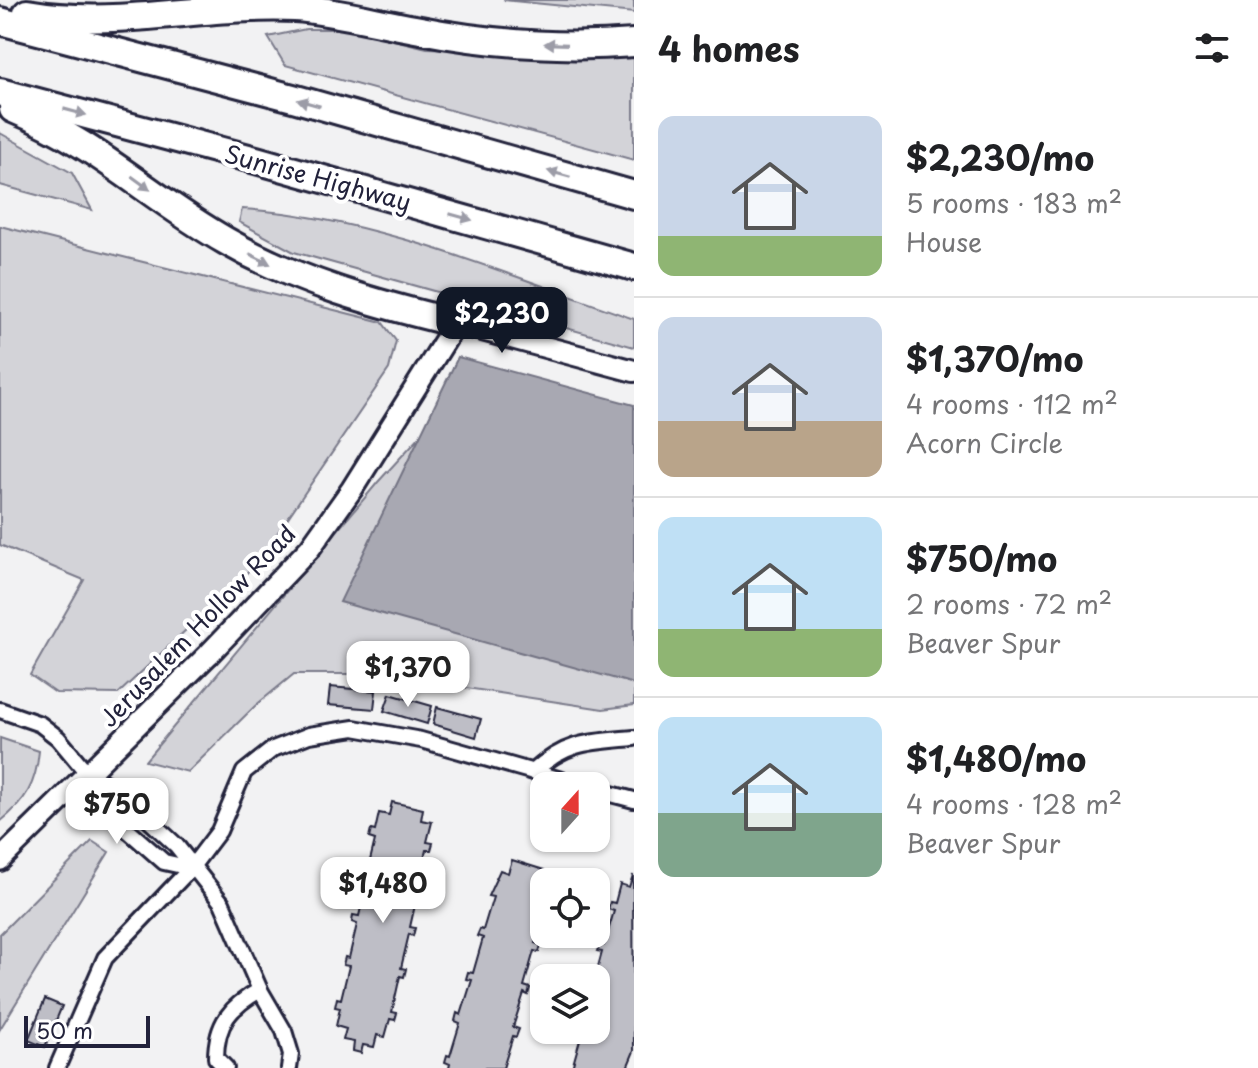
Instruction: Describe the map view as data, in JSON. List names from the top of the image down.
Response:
{
  "streets": {
    "highway": ["Sunrise Highway"],
    "street": ["Jerusalem Hollow Road"]
  },
  "scale_bar": "50 m",
  "north": "top",
  "page": {
    "heading": "4 homes",
    "list": [
      {
        "name": "$2,230/mo",
        "note": "5 rooms · 183 m² · House"
      },
      {
        "name": "$1,370/mo",
        "note": "4 rooms · 112 m² · Acorn Circle"
      },
      {
        "name": "$750/mo",
        "note": "2 rooms · 72 m² · Beaver Spur"
      },
      {
        "name": "$1,480/mo",
        "note": "4 rooms · 128 m² · Beaver Spur"
      }
    ],
    "price": [
      "$2,230",
      "$1,370",
      "$750",
      "$1,480"
    ],
    "scale": "50 m"
  }
}
